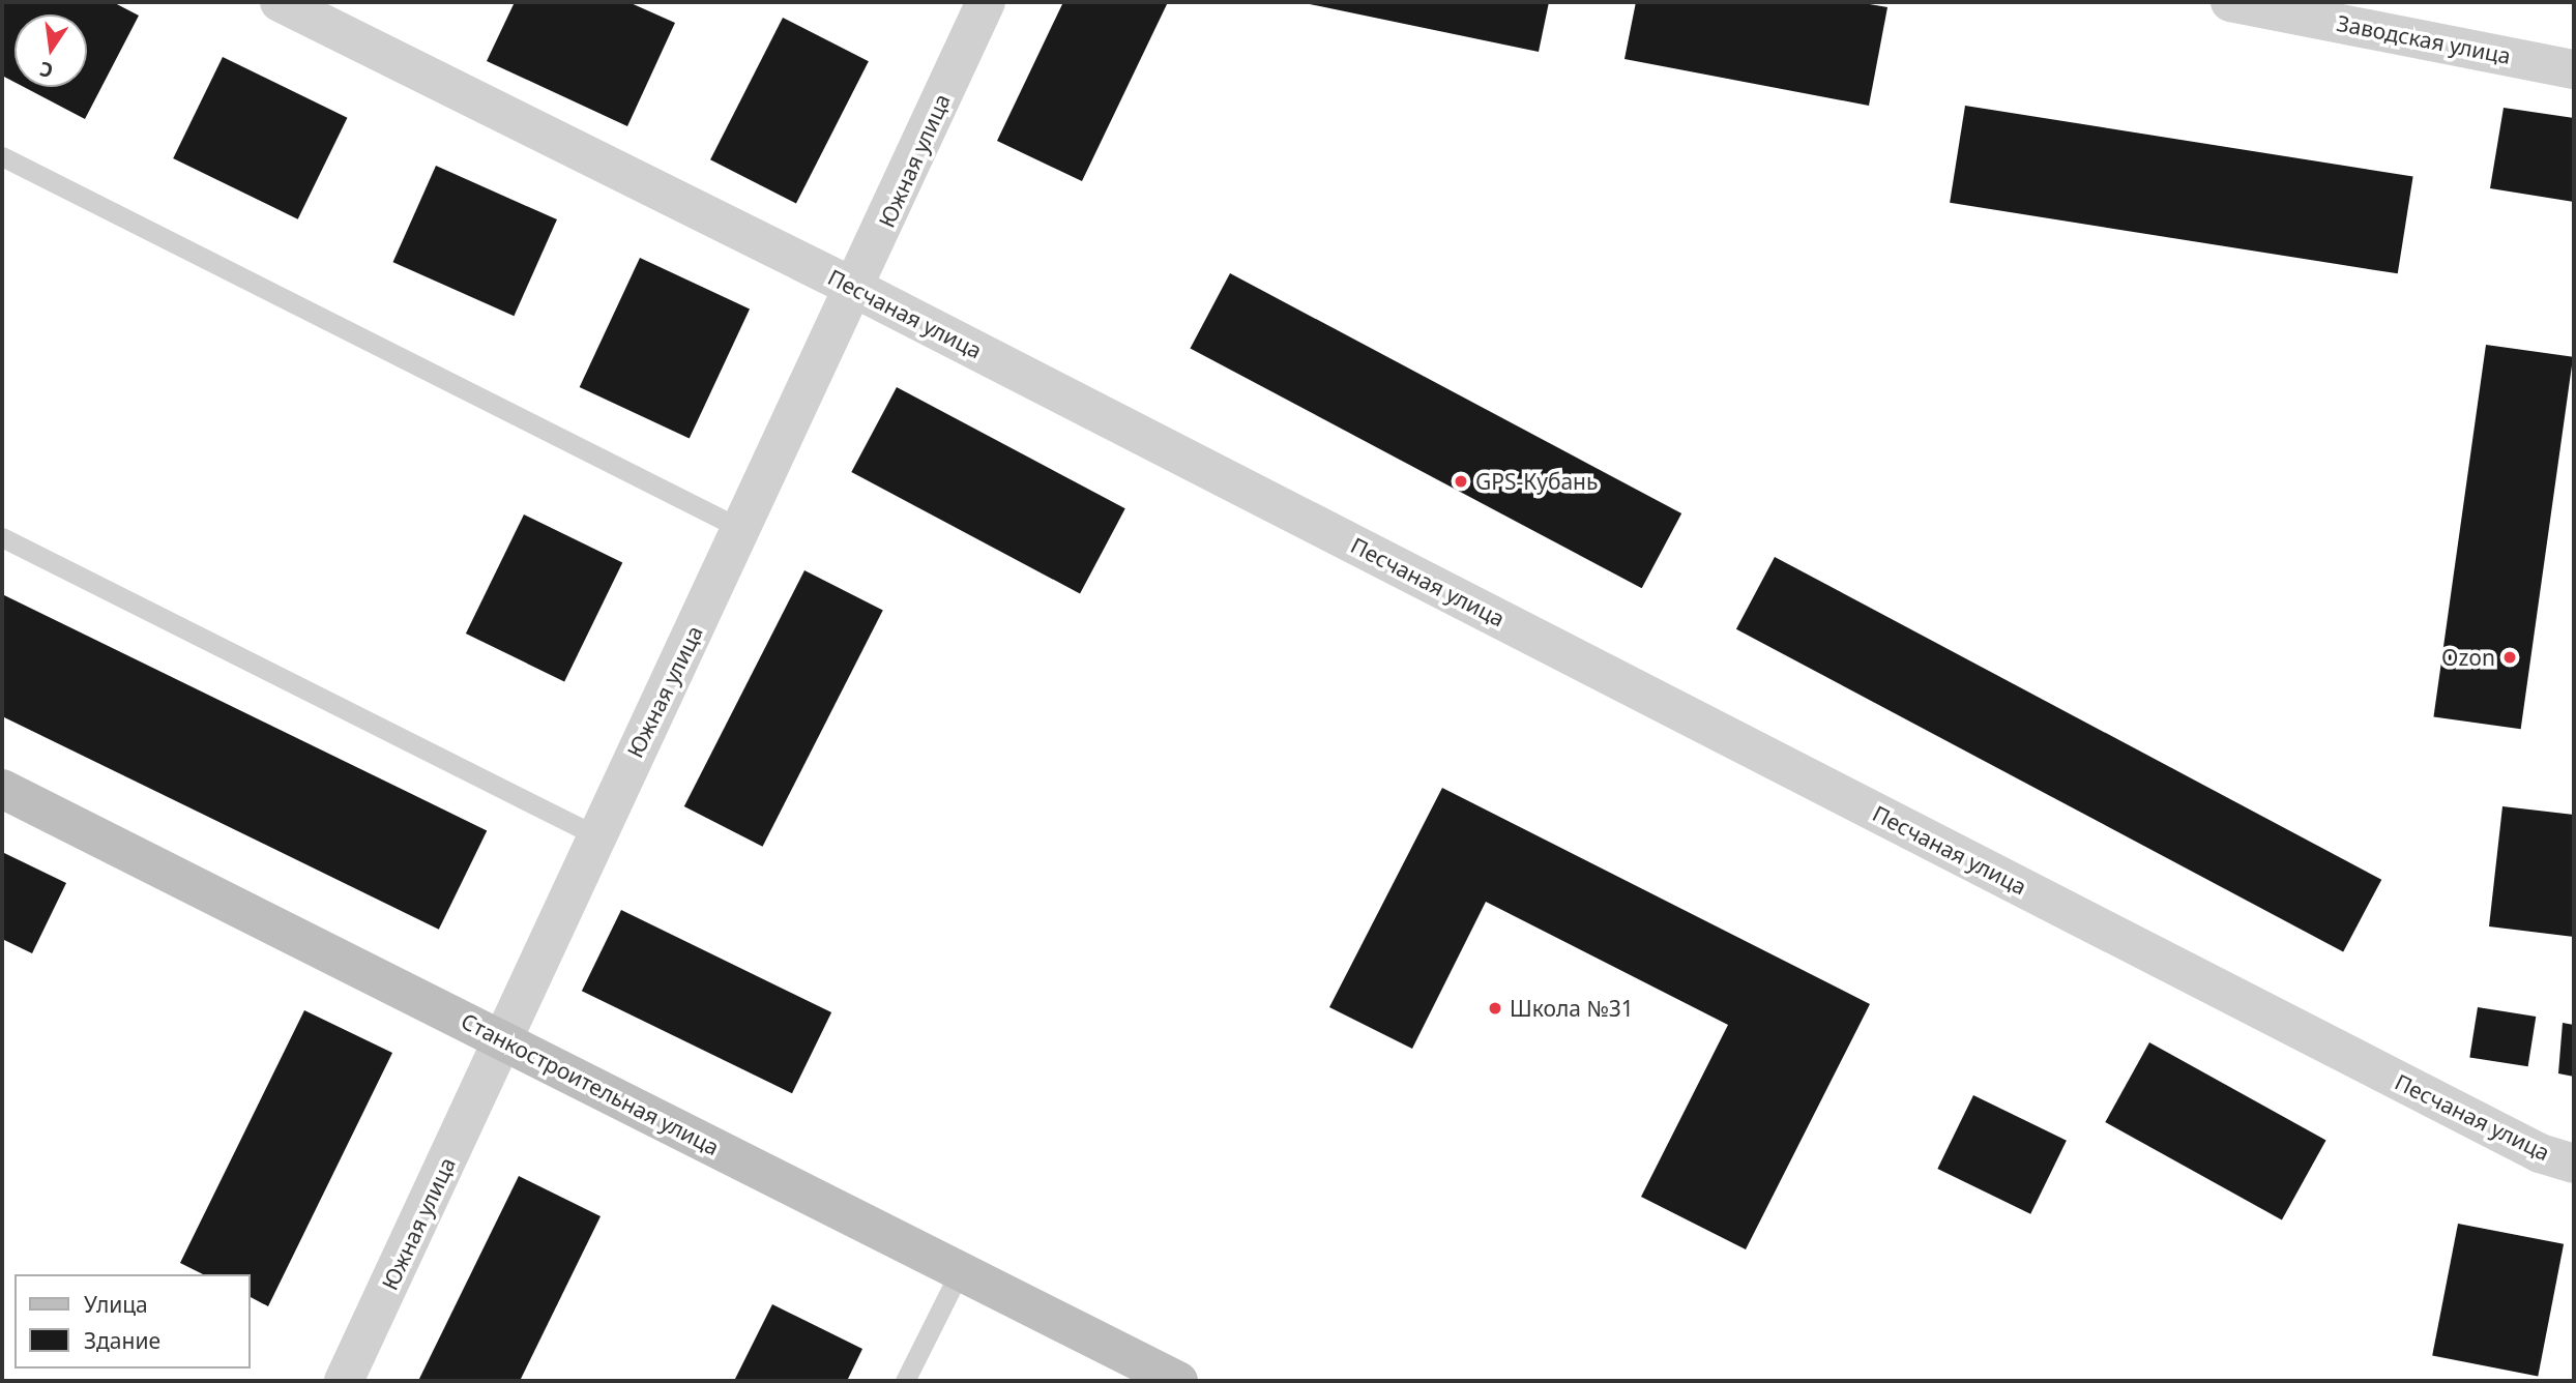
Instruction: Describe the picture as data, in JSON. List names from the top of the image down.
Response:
{
  "streets": {
    "street": [
      "Заводская улица",
      "Южная улица",
      "Песчаная улица",
      "Станкостроительная улица"
    ]
  },
  "crossings": [
    ["Южная улица", "Песчаная улица"],
    ["Южная улица", "Станкостроительная улица"]
  ],
  "places": ["GPS-Кубань", "Ozon", "Школа №31"],
  "legend": ["Улица", "Здание"],
  "north": "bottom"
}
